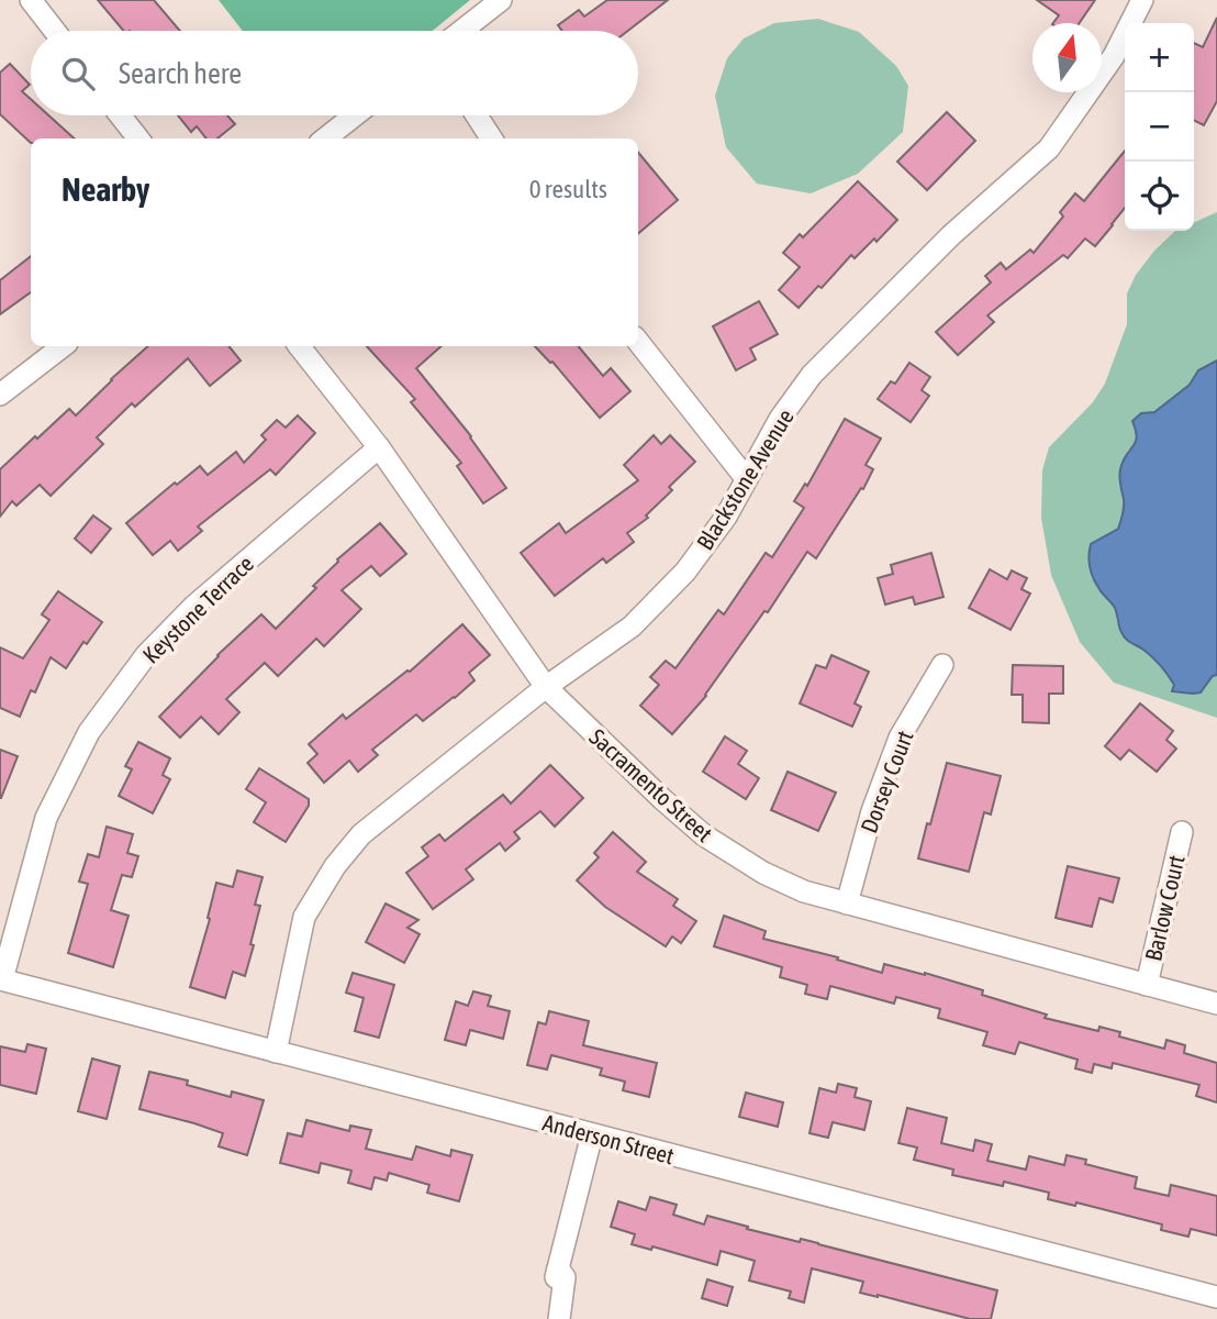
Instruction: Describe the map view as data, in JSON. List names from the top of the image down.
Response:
{
  "streets": {
    "street": [
      "Blackstone Avenue",
      "Keystone Terrace",
      "Dorsey Court",
      "Sacramento Street",
      "Barlow Court",
      "Anderson Street"
    ]
  },
  "crossings": [
    ["Blackstone Avenue", "Sacramento Street"],
    ["Blackstone Avenue", "Anderson Street"],
    ["Keystone Terrace", "Sacramento Street"],
    ["Keystone Terrace", "Anderson Street"],
    ["Dorsey Court", "Sacramento Street"],
    ["Sacramento Street", "Barlow Court"]
  ],
  "north": "top",
  "page": {
    "map_buttons": ["+", "−"],
    "search": "Search here",
    "heading": ["Nearby", "0 results"]
  }
}
